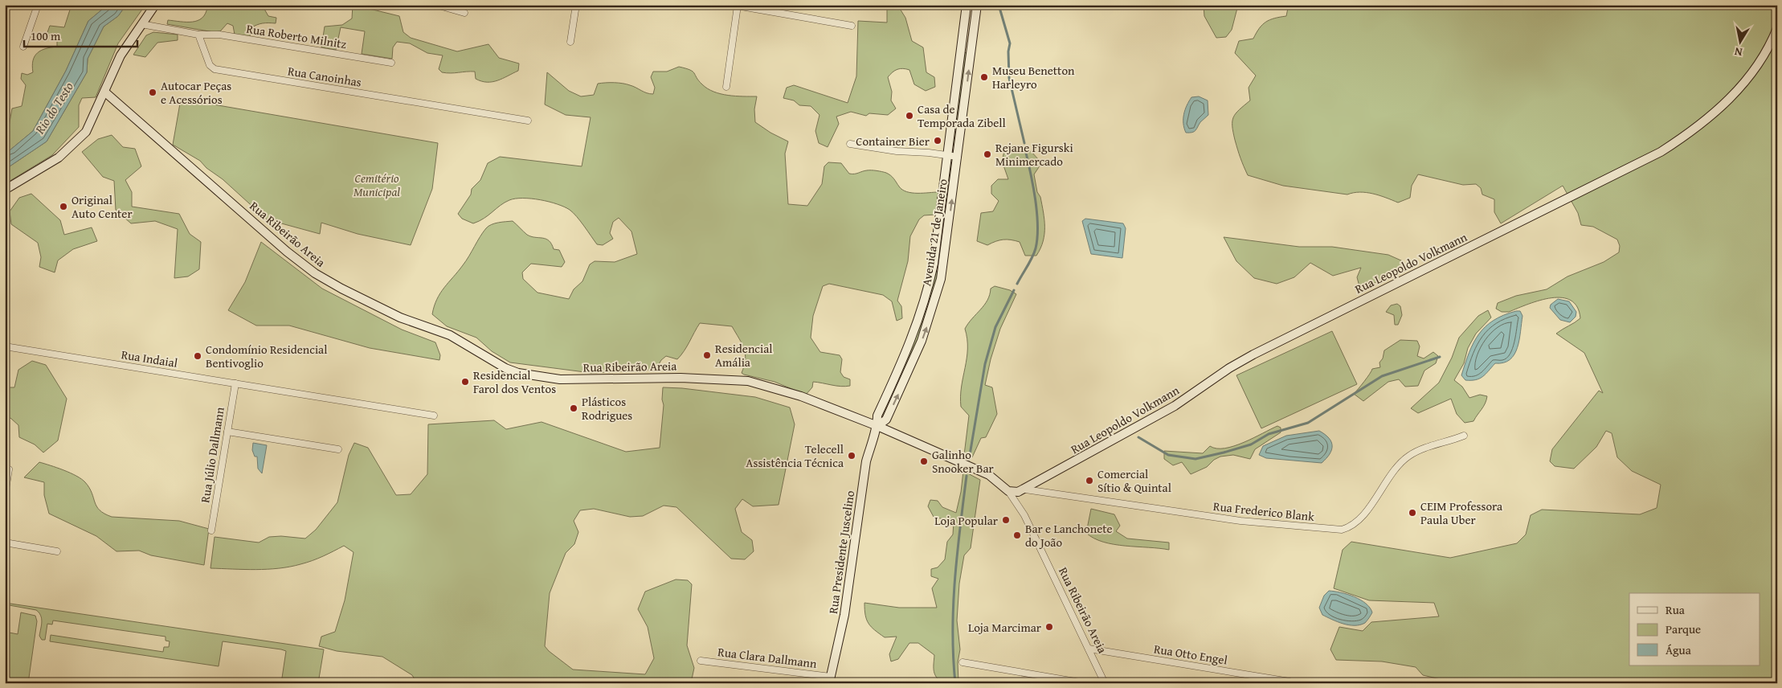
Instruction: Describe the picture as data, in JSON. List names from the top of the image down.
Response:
{
  "streets": {
    "street": [
      "Rua Roberto Milnitz",
      "Rua Canoinhas",
      "Avenida 21 de Janeiro",
      "Rua Ribeirão Areia",
      "Rua Leopoldo Volkmann",
      "Rua Indaial",
      "Rua Júlio Dallmann",
      "Rua Frederico Blank",
      "Rua Presidente Juscelino",
      "Rua Otto Engel",
      "Rua Clara Dallmann"
    ]
  },
  "crossings": [
    ["Rua Roberto Milnitz", "Rua Canoinhas"],
    ["Avenida 21 de Janeiro", "Rua Ribeirão Areia"],
    ["Avenida 21 de Janeiro", "Rua Presidente Juscelino"],
    ["Rua Ribeirão Areia", "Rua Presidente Juscelino"],
    ["Rua Ribeirão Areia", "Rua Otto Engel"],
    ["Rua Leopoldo Volkmann", "Rua Frederico Blank"],
    ["Rua Indaial", "Rua Júlio Dallmann"],
    ["Rua Presidente Juscelino", "Rua Clara Dallmann"]
  ],
  "water": ["Rio do Testo"],
  "parks": ["Cemitério Municipal"],
  "places": [
    "Museu Benetton Harleyro",
    "Autocar Peças e Acessórios",
    "Casa de Temporada Zibell",
    "Container Bier",
    "Rejane Figurski Minimercado",
    "Original Auto Center",
    "Residencial Amália",
    "Condomínio Residencial Bentivoglio",
    "Residencial Farol dos Ventos",
    "Plásticos Rodrigues",
    "Telecell Assistência Técnica",
    "Galinho Snooker Bar",
    "Comercial Sítio & Quintal",
    "CEIM Professora Paula Uber",
    "Loja Popular",
    "Bar e Lanchonete do João",
    "Loja Marcimar"
  ],
  "legend": ["Rua", "Parque", "Água"],
  "scale_bar": "100 m",
  "north": "bottom"
}
